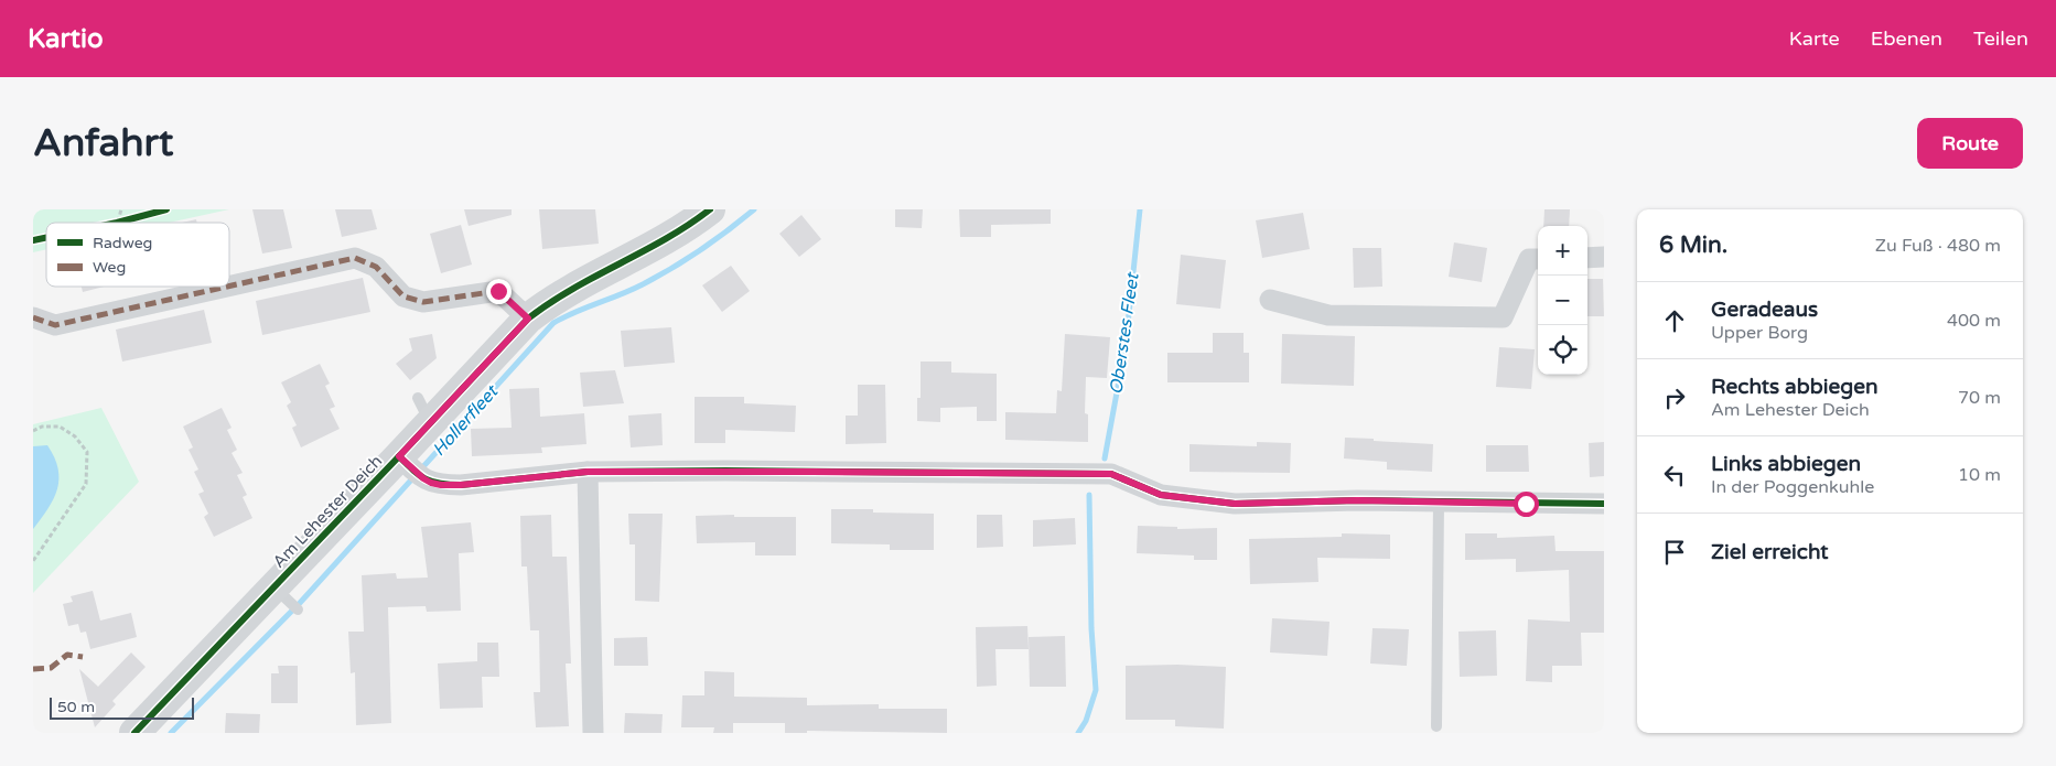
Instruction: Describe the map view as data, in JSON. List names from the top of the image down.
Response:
{
  "streets": {
    "street": ["Am Lehester Deich"]
  },
  "water": ["Oberstes Fleet", "Hollerfleet"],
  "legend": ["Radweg", "Weg"],
  "scale_bar": "50 m",
  "page": {
    "header": "Kartio",
    "nav": ["Karte", "Ebenen", "Teilen"],
    "buttons": "Route",
    "title": "Anfahrt",
    "heading": ["6 Min.", "Zu Fuß · 480 m"],
    "map_buttons": ["+", "−"],
    "list": [
      ["Geradeaus", "Upper Borg", "400 m"],
      ["Rechts abbiegen", "Am Lehester Deich", "70 m"],
      ["Links abbiegen", "In der Poggenkuhle", "10 m"],
      "Ziel erreicht"
    ],
    "scale": "50 m"
  }
}
